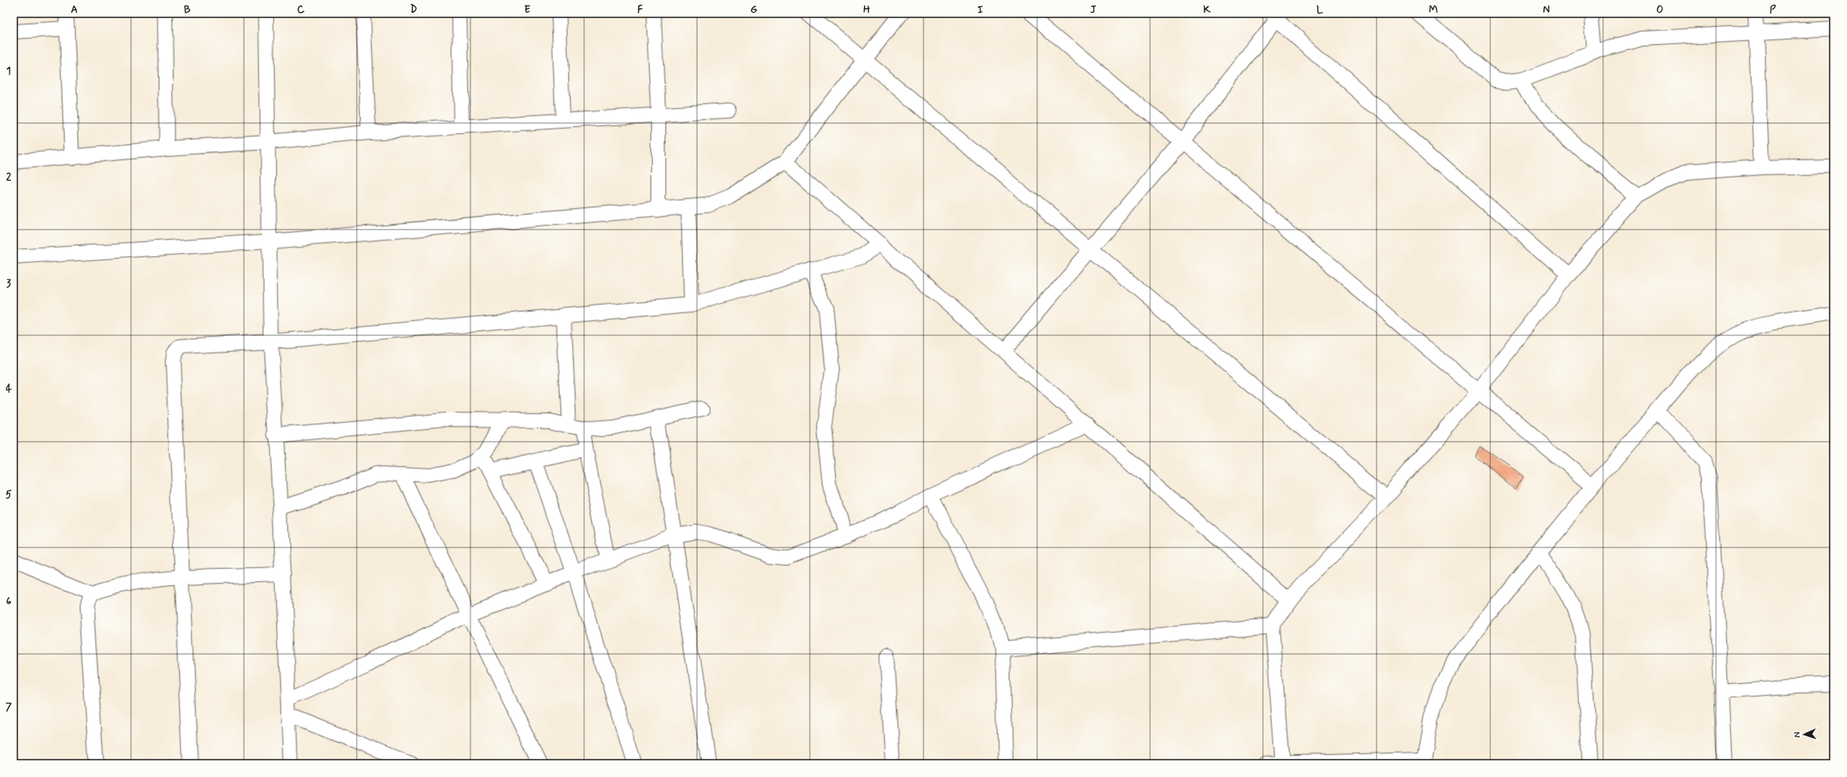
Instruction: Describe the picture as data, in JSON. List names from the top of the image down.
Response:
{
  "north": "left",
  "grid": {
    "columns": [
      "A",
      "B",
      "C",
      "D",
      "E",
      "F",
      "G",
      "H",
      "I",
      "J",
      "K",
      "L",
      "M",
      "N",
      "O",
      "P"
    ],
    "rows": [
      "1",
      "2",
      "3",
      "4",
      "5",
      "6",
      "7"
    ]
  }
}
